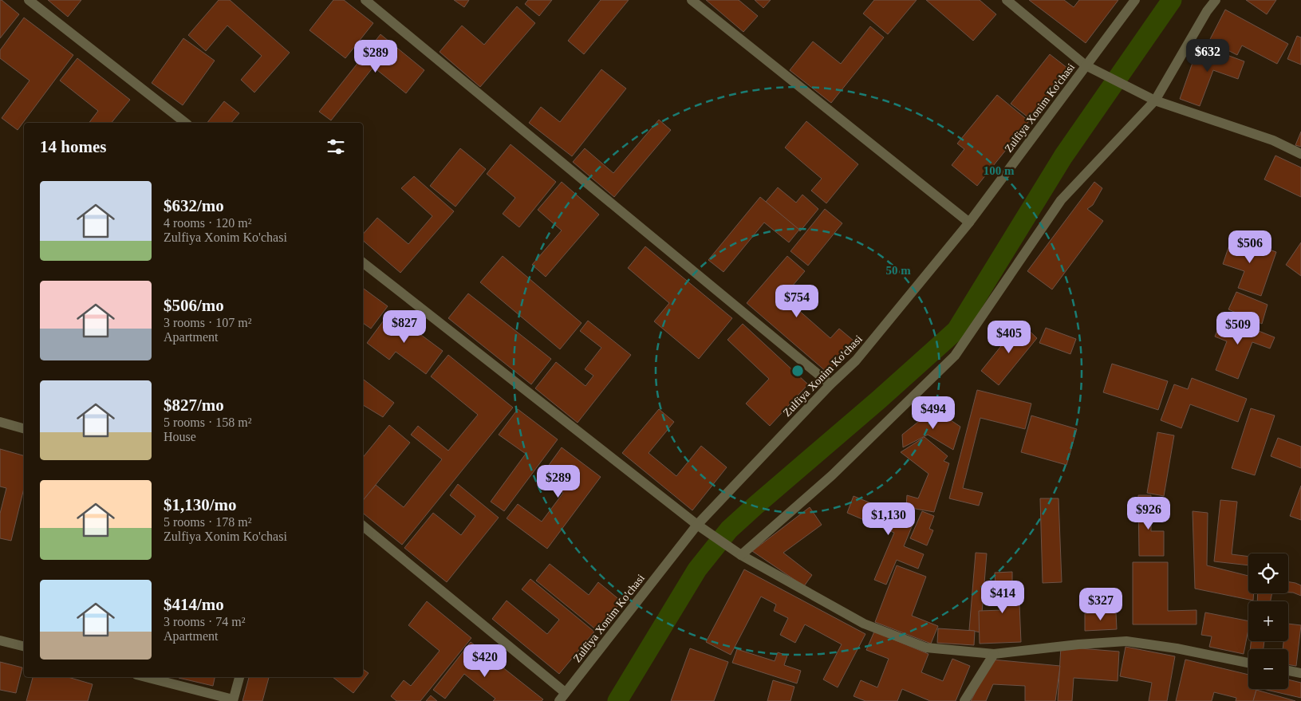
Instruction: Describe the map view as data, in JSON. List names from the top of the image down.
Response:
{
  "streets": {
    "street": ["Zulfiya Xonim Ko'chasi"]
  },
  "page": {
    "price": [
      "$632",
      "$289",
      "$506",
      "$754",
      "$827",
      "$509",
      "$405",
      "$494",
      "$289",
      "$926",
      "$1,130",
      "$414",
      "$327",
      "$420"
    ],
    "heading": "14 homes",
    "list": [
      {
        "name": "$632/mo",
        "note": "4 rooms · 120 m² · Zulfiya Xonim Ko'chasi"
      },
      {
        "name": "$506/mo",
        "note": "3 rooms · 107 m² · Apartment"
      },
      {
        "name": "$827/mo",
        "note": "5 rooms · 158 m² · House"
      },
      {
        "name": "$1,130/mo",
        "note": "5 rooms · 178 m² · Zulfiya Xonim Ko'chasi"
      },
      {
        "name": "$414/mo",
        "note": "3 rooms · 74 m² · Apartment"
      }
    ],
    "map_buttons": ["+", "−"]
  },
  "rings": ["100 m", "50 m"]
}
